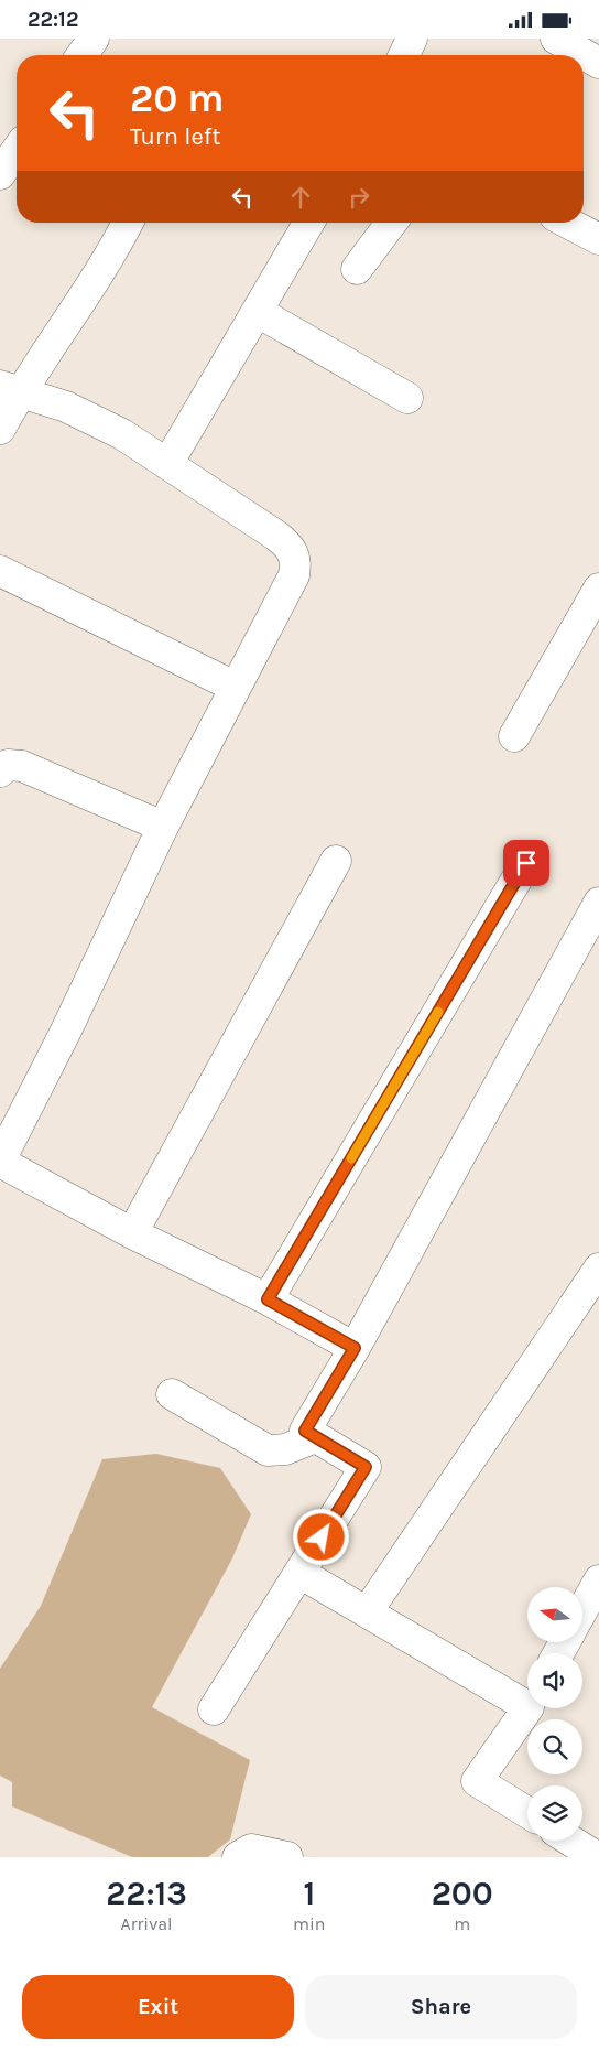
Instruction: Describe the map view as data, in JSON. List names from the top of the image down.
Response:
{
  "north": "left",
  "page": {
    "status": "22:12",
    "turn": ["20 m", "Turn left"],
    "eta": [
      "22:13",
      "Arrival",
      "1",
      "min",
      "200",
      "m"
    ],
    "buttons": ["Exit", "Share"]
  }
}
